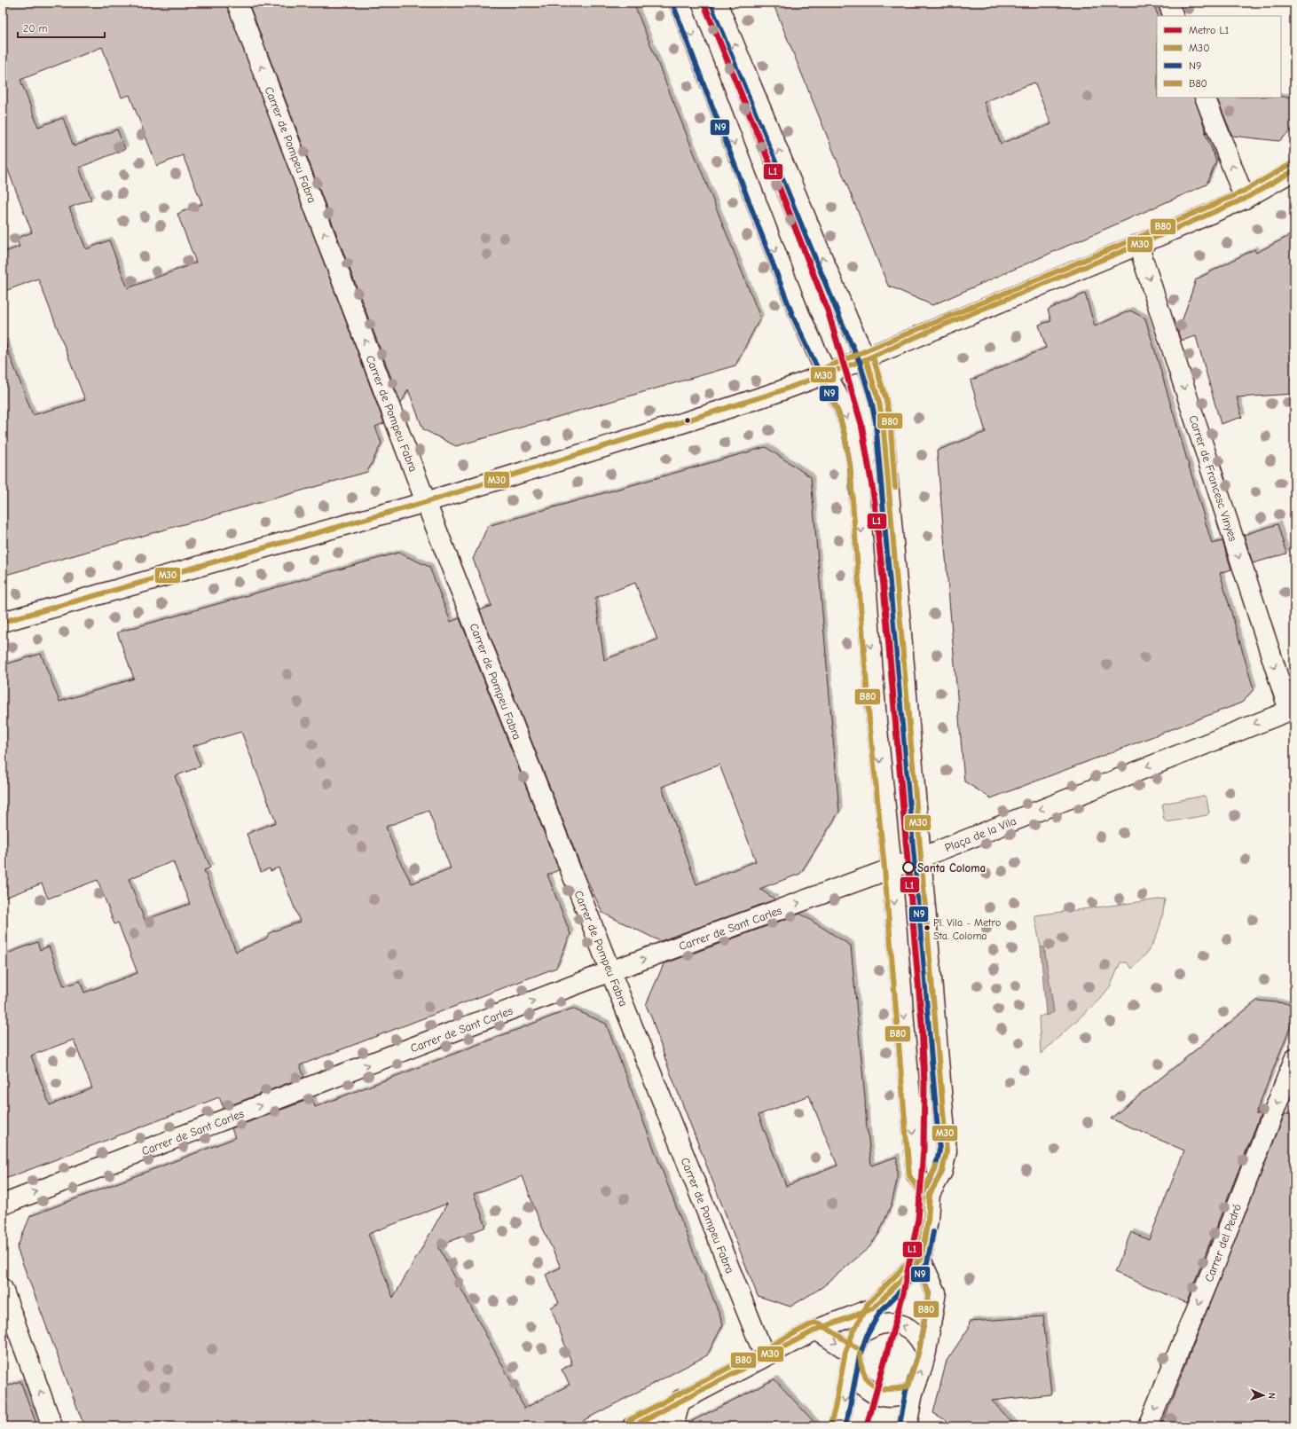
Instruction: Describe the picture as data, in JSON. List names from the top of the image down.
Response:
{
  "streets": {
    "street": [
      "Carrer de Pompeu Fabra",
      "Carrer de Francesc Vinyes",
      "Plaça de la Vila",
      "Carrer de Sant Carles",
      "Carrer del Pedró"
    ]
  },
  "crossings": [
    ["Carrer de Pompeu Fabra", "Carrer de Sant Carles"],
    ["Carrer de Francesc Vinyes", "Plaça de la Vila"],
    ["Plaça de la Vila", "Carrer de Sant Carles"]
  ],
  "one_way": [
    "Carrer de Pompeu Fabra",
    "Carrer de Francesc Vinyes",
    "Plaça de la Vila",
    "Carrer de Sant Carles",
    "Carrer del Pedró"
  ],
  "places": ["Santa Coloma", "Pl. Vila - Metro Sta. Coloma"],
  "lines": [
    "metro line L1",
    "transit line N9",
    "transit line B80",
    "transit line M30"
  ],
  "legend": [
    "Metro L1",
    "M30",
    "N9",
    "B80"
  ],
  "scale_bar": "20 m",
  "north": "right"
}
